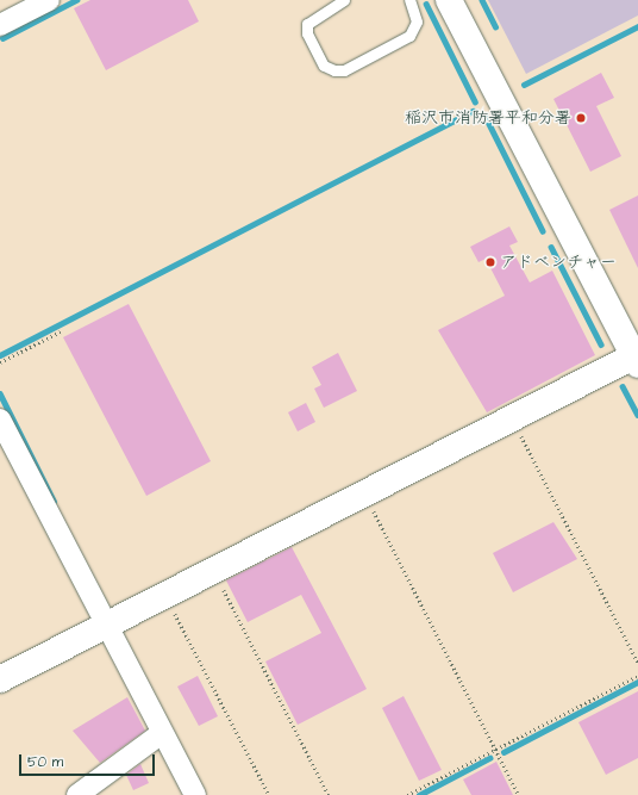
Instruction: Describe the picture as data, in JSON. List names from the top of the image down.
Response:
{
  "places": ["稲沢市消防署平和分署", "アドベンチャー"],
  "scale_bar": "50 m"
}
